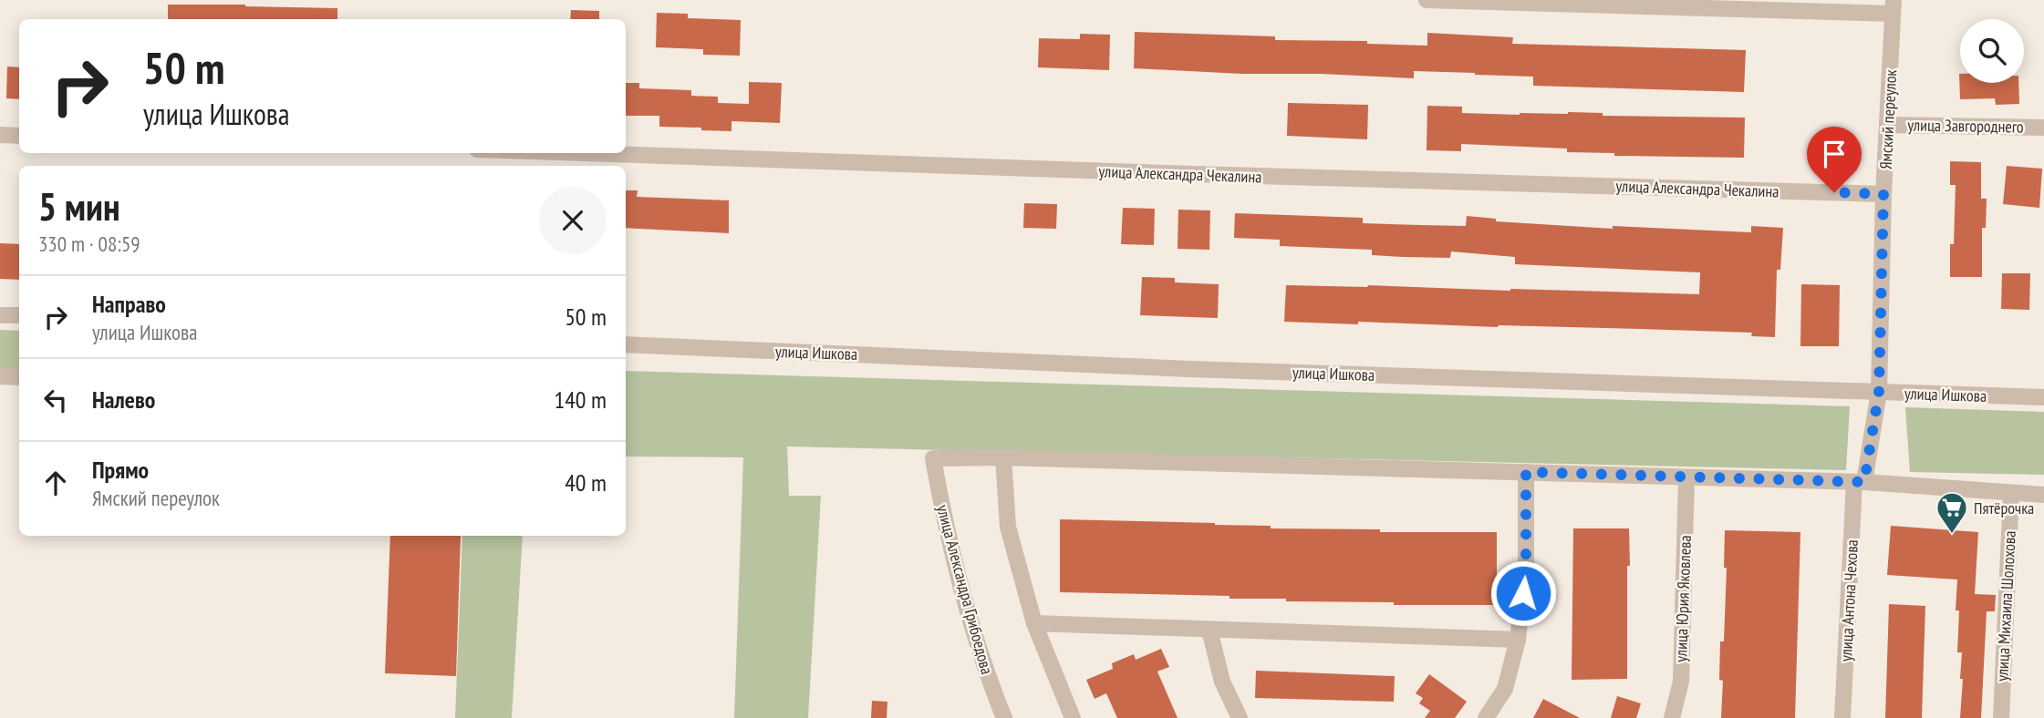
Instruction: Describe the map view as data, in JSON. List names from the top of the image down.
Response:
{
  "streets": {
    "street": [
      "Ямский переулок",
      "улица Завгороднего",
      "улица Александра Чекалина",
      "улица Ишкова",
      "улица Александра Грибоедова",
      "улица Юрия Яковлева",
      "улица Антона Чехова",
      "улица Михаила Шолохова"
    ]
  },
  "crossings": [
    ["Ямский переулок", "улица Завгороднего"],
    ["Ямский переулок", "улица Александра Чекалина"],
    ["Ямский переулок", "улица Ишкова"],
    ["Ямский переулок", "улица Антона Чехова"],
    ["улица Ишкова", "улица Антона Чехова"]
  ],
  "places": {
    "supermarket": ["Пятёрочка"]
  },
  "page": {
    "turn": ["50 m", "улица Ишкова"],
    "heading": ["5 мин", "330 m · 08:59"],
    "list": [
      {
        "name": "Направо",
        "note": "улица Ишкова",
        "value": "50 m"
      },
      {
        "name": "Налево",
        "value": "140 m"
      },
      {
        "name": "Прямо",
        "note": "Ямский переулок",
        "value": "40 m"
      }
    ]
  }
}
